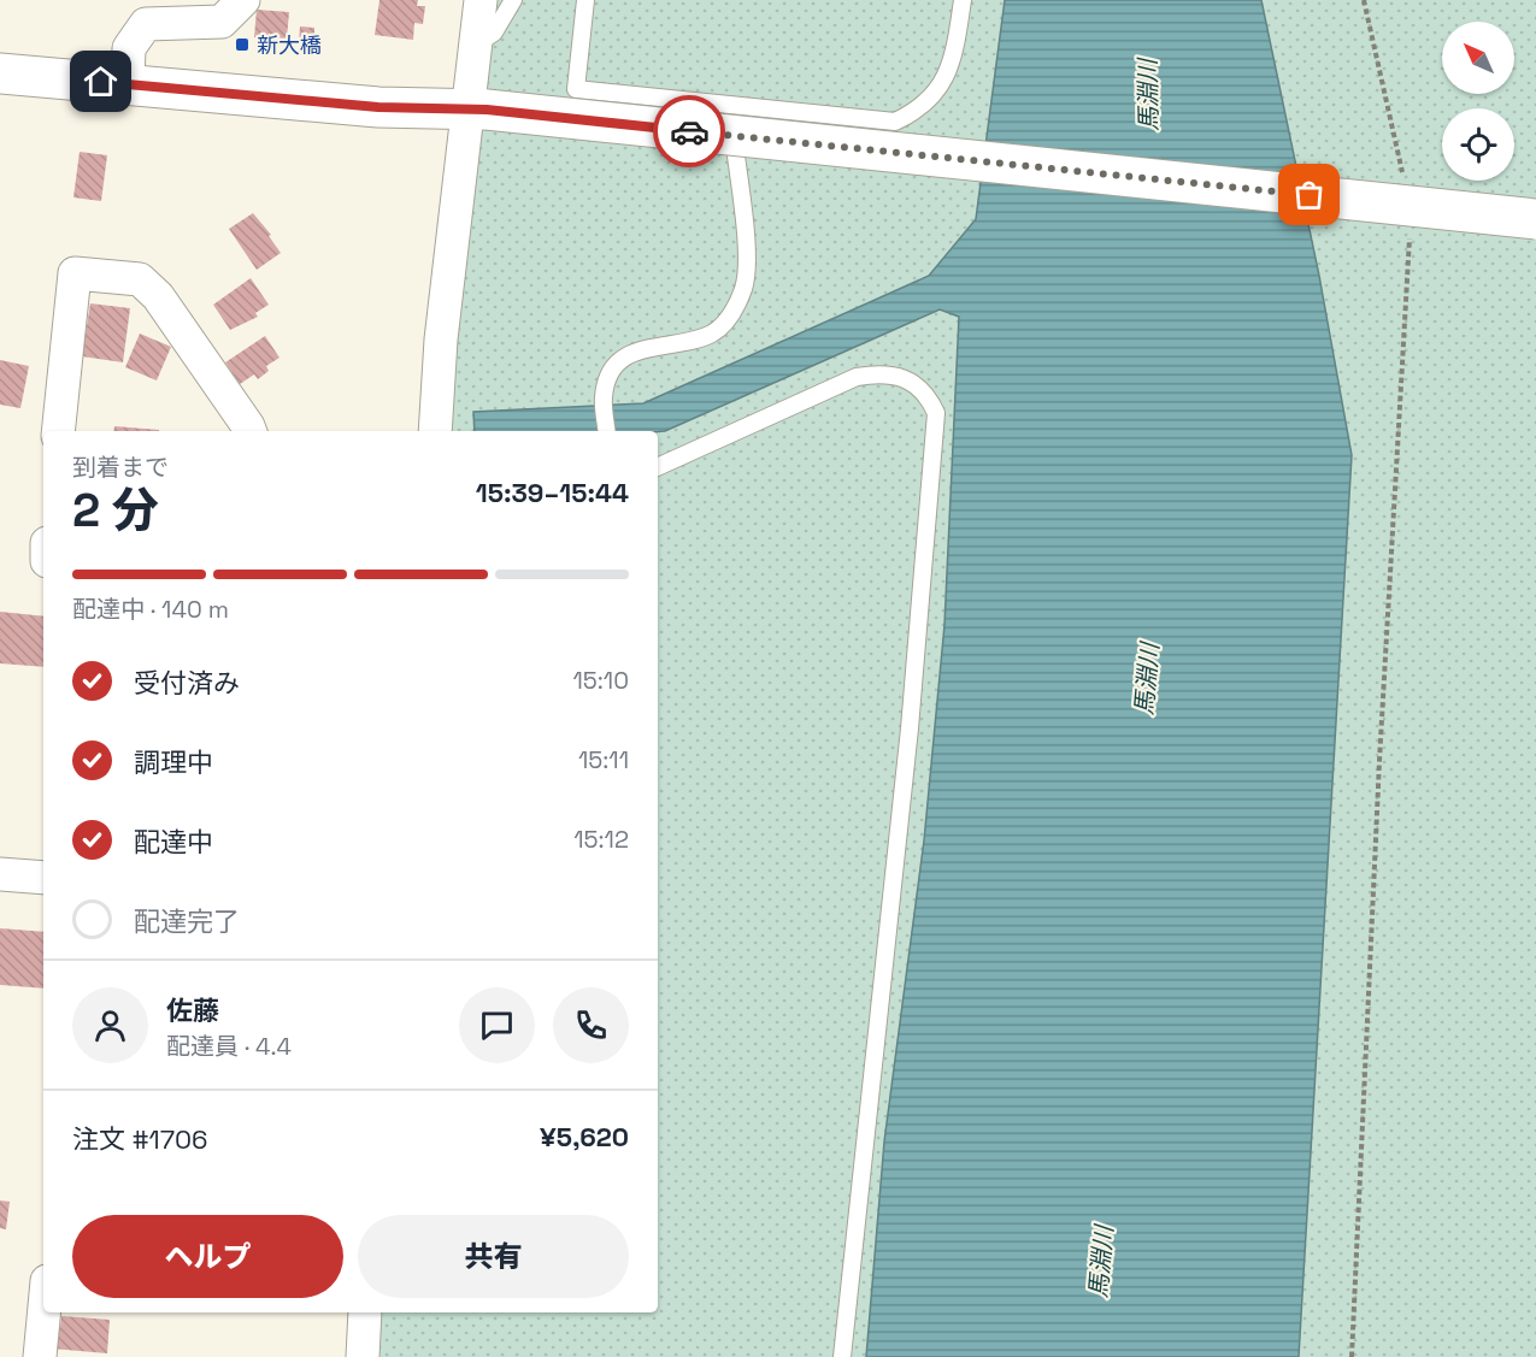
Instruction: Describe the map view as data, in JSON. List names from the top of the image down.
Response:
{
  "water": ["馬淵川"],
  "places": {
    "transit": ["新大橋"]
  },
  "north": "top left",
  "page": {
    "heading": ["2 分", "到着まで", "15:39–15:44"],
    "panel": [
      "佐藤",
      "配達員 · 4.4",
      "注文 #1706",
      "¥5,620"
    ],
    "bar": "配達中 · 140 m",
    "list": [
      ["受付済み", "15:10"],
      ["調理中", "15:11"],
      ["配達中", "15:12"],
      "配達完了"
    ],
    "buttons": ["ヘルプ", "共有"]
  }
}
